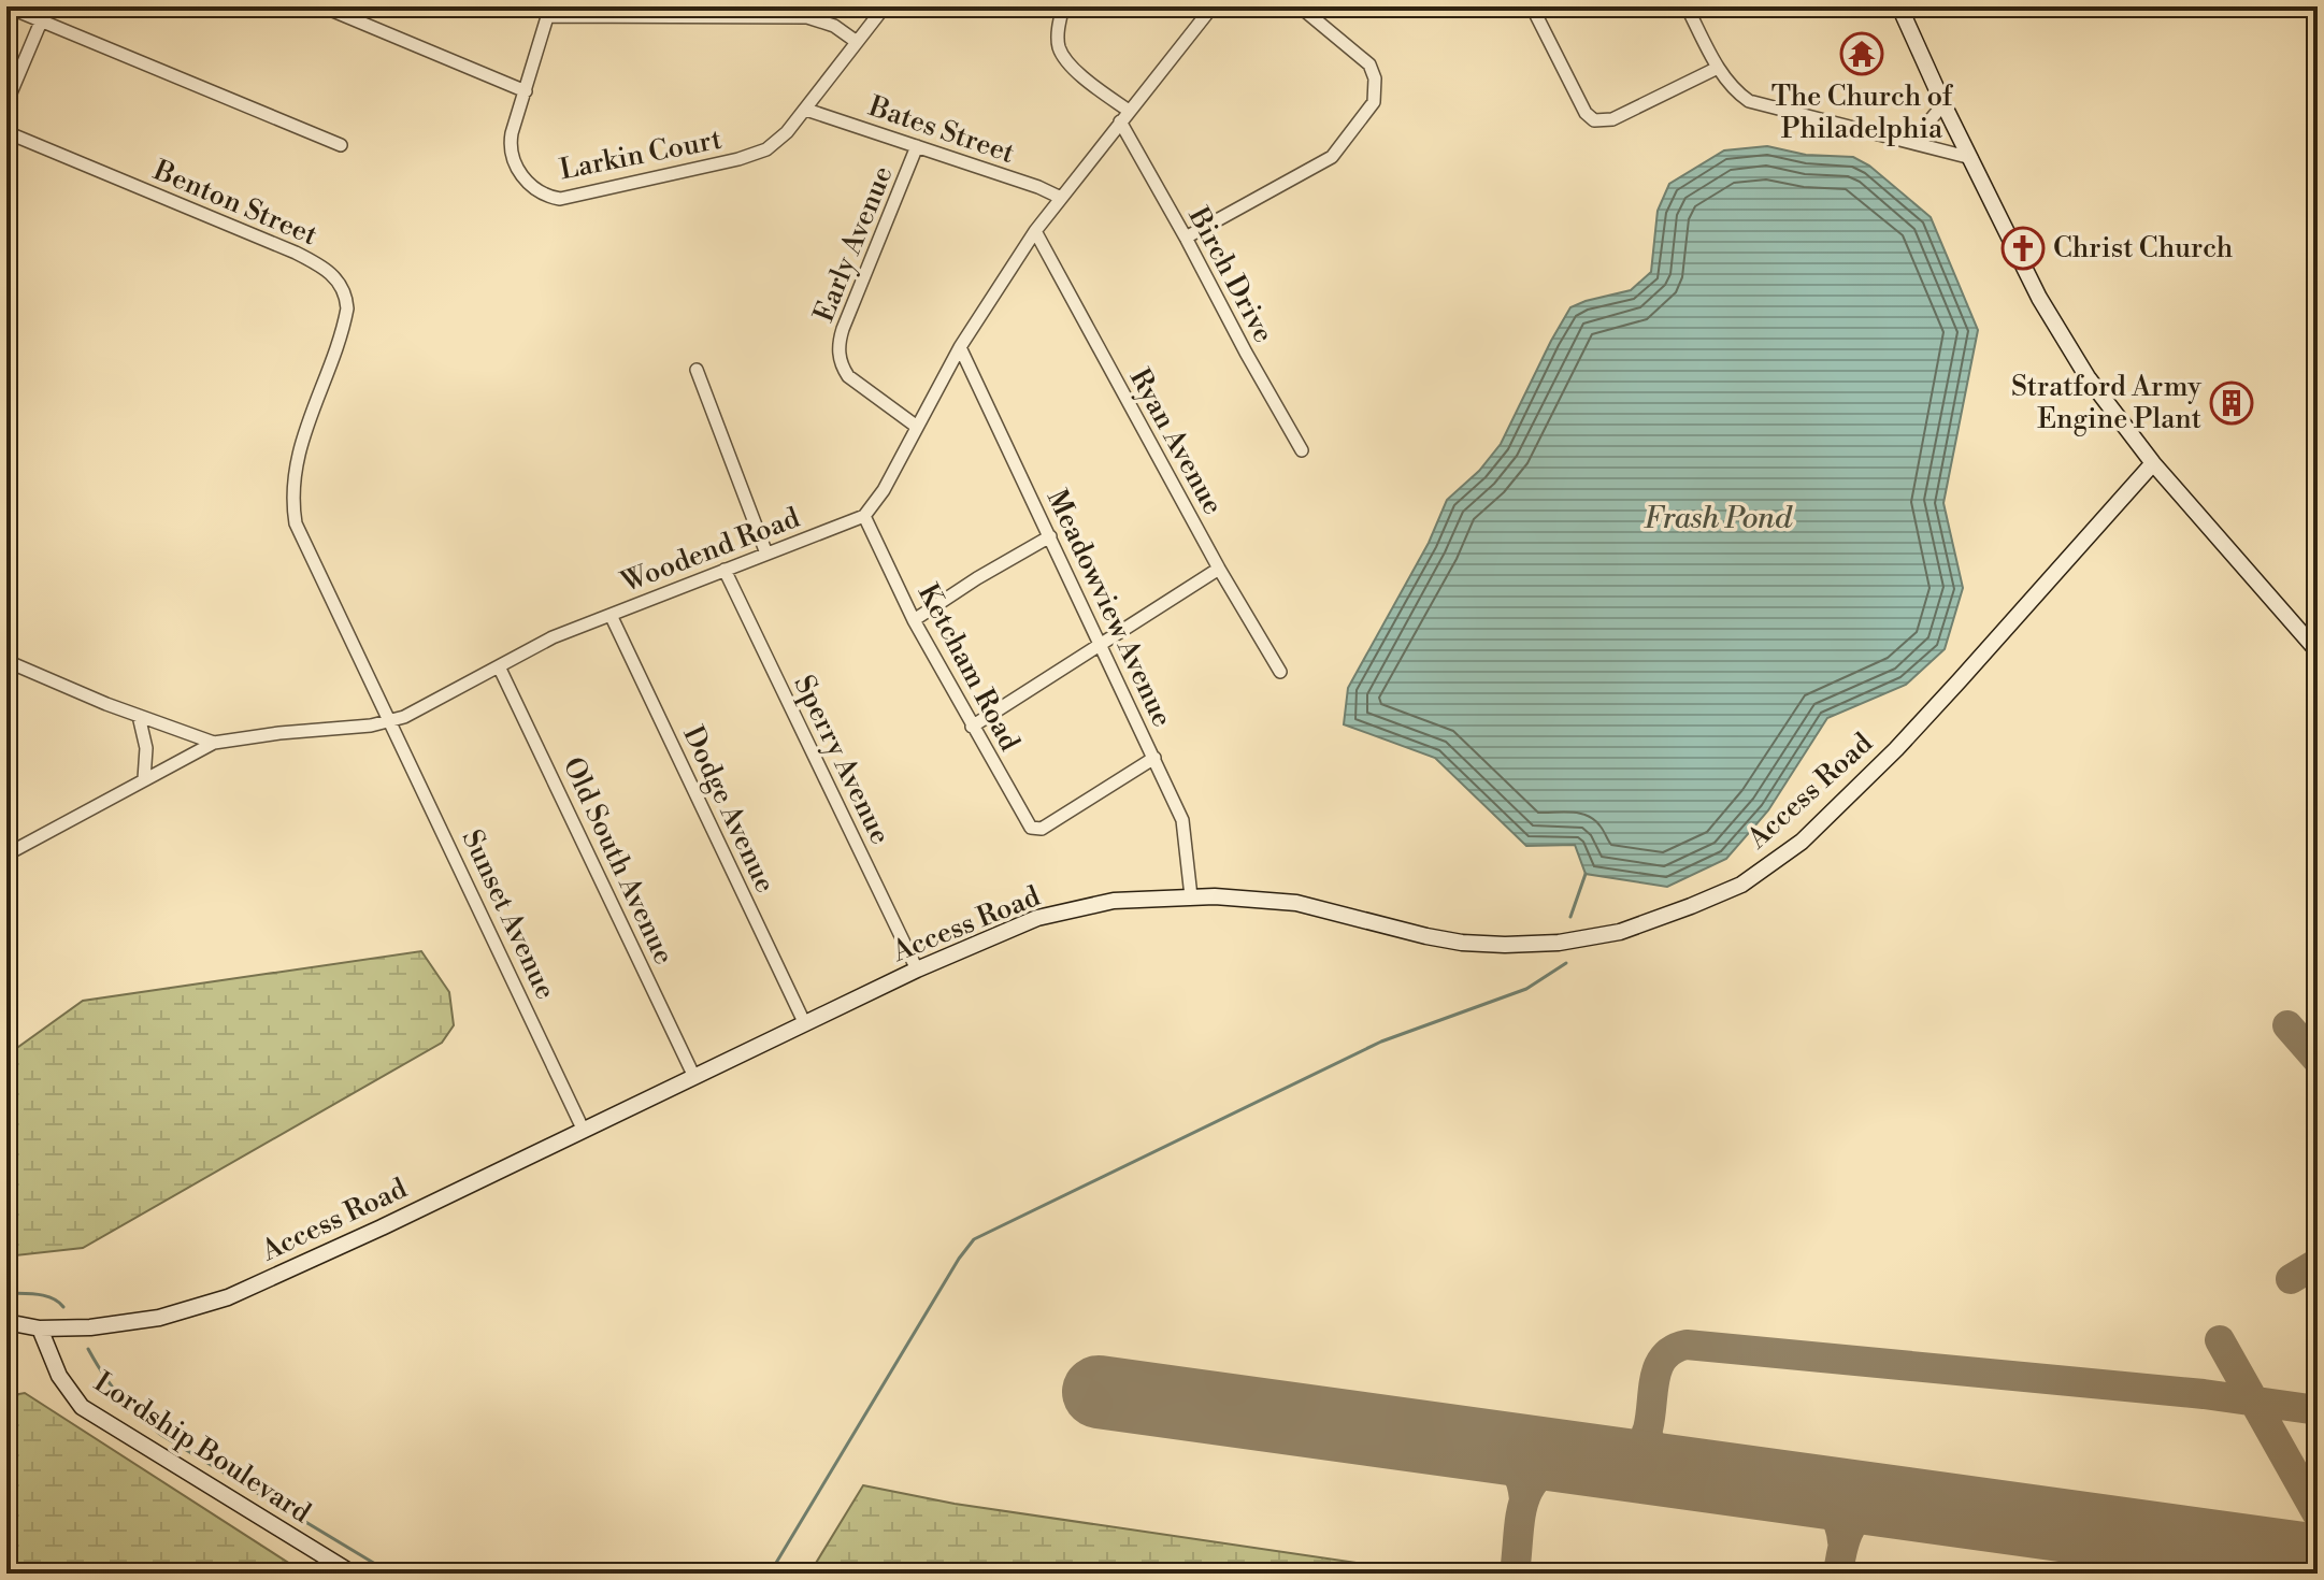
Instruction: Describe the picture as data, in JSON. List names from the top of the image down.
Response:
{
  "streets": {
    "main road": ["Access Road", "Lordship Boulevard"],
    "street": [
      "Bates Street",
      "Larkin Court",
      "Benton Street",
      "Early Avenue",
      "Birch Drive",
      "Ryan Avenue",
      "Woodend Road",
      "Meadowview Avenue",
      "Ketcham Road",
      "Sperry Avenue",
      "Dodge Avenue",
      "Old South Avenue",
      "Sunset Avenue"
    ]
  },
  "crossings": [
    ["Bates Street", "Larkin Court"],
    ["Bates Street", "Early Avenue"],
    ["Benton Street", "Woodend Road"],
    ["Benton Street", "Sunset Avenue"],
    ["Woodend Road", "Ketcham Road"],
    ["Woodend Road", "Sperry Avenue"],
    ["Woodend Road", "Dodge Avenue"],
    ["Woodend Road", "Old South Avenue"],
    ["Woodend Road", "Sunset Avenue"],
    ["Meadowview Avenue", "Ketcham Road"],
    ["Meadowview Avenue", "Access Road"],
    ["Sperry Avenue", "Access Road"],
    ["Access Road", "Dodge Avenue"],
    ["Access Road", "Old South Avenue"],
    ["Access Road", "Sunset Avenue"],
    ["Access Road", "Lordship Boulevard"]
  ],
  "water": ["Frash Pond"],
  "places": {
    "temple": ["The Church of Philadelphia"],
    "church": ["Christ Church"],
    "building": ["Stratford Army Engine Plant"]
  }
}
